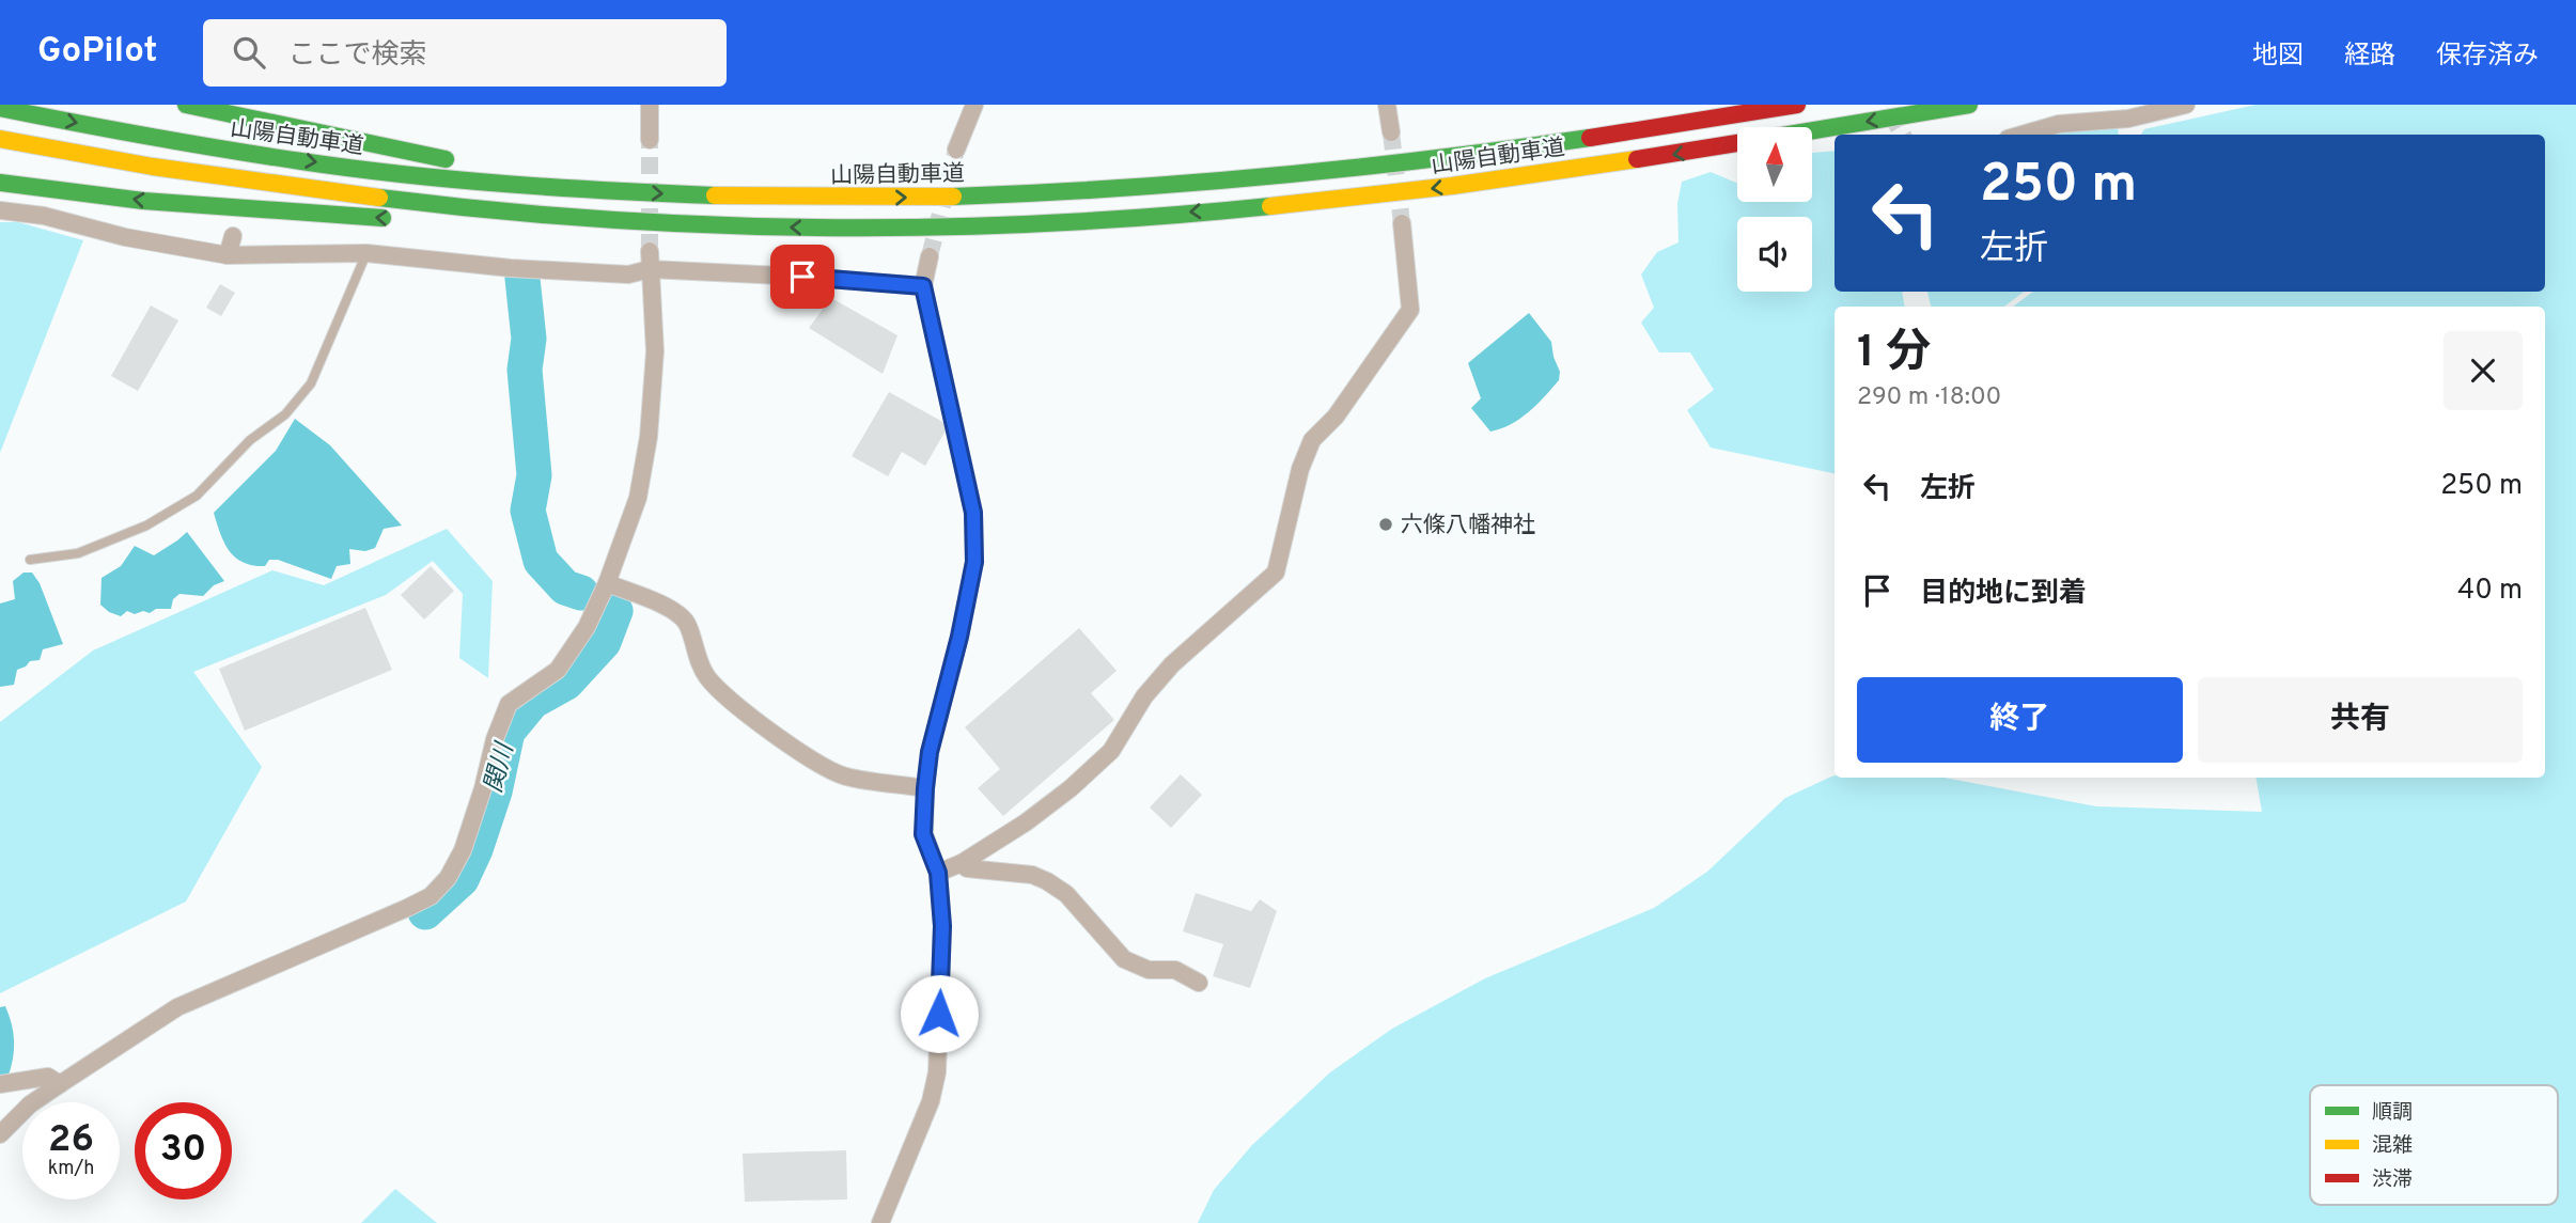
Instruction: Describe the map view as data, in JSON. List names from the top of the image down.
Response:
{
  "streets": {
    "highway": ["山陽自動車道"]
  },
  "water": ["関川"],
  "places": ["六條八幡神社"],
  "legend": ["順調", "混雑", "渋滞"],
  "north": "top",
  "page": {
    "header": "GoPilot",
    "search": "ここで検索",
    "nav": ["地図", "経路", "保存済み"],
    "turn": ["250 m", "左折"],
    "heading": ["1 分", "290 m · 18:00"],
    "list": [
      {
        "name": "左折",
        "value": "250 m"
      },
      {
        "name": "目的地に到着",
        "value": "40 m"
      }
    ],
    "buttons": ["終了", "共有"],
    "speed": "26 km/h",
    "limit": "30"
  }
}
